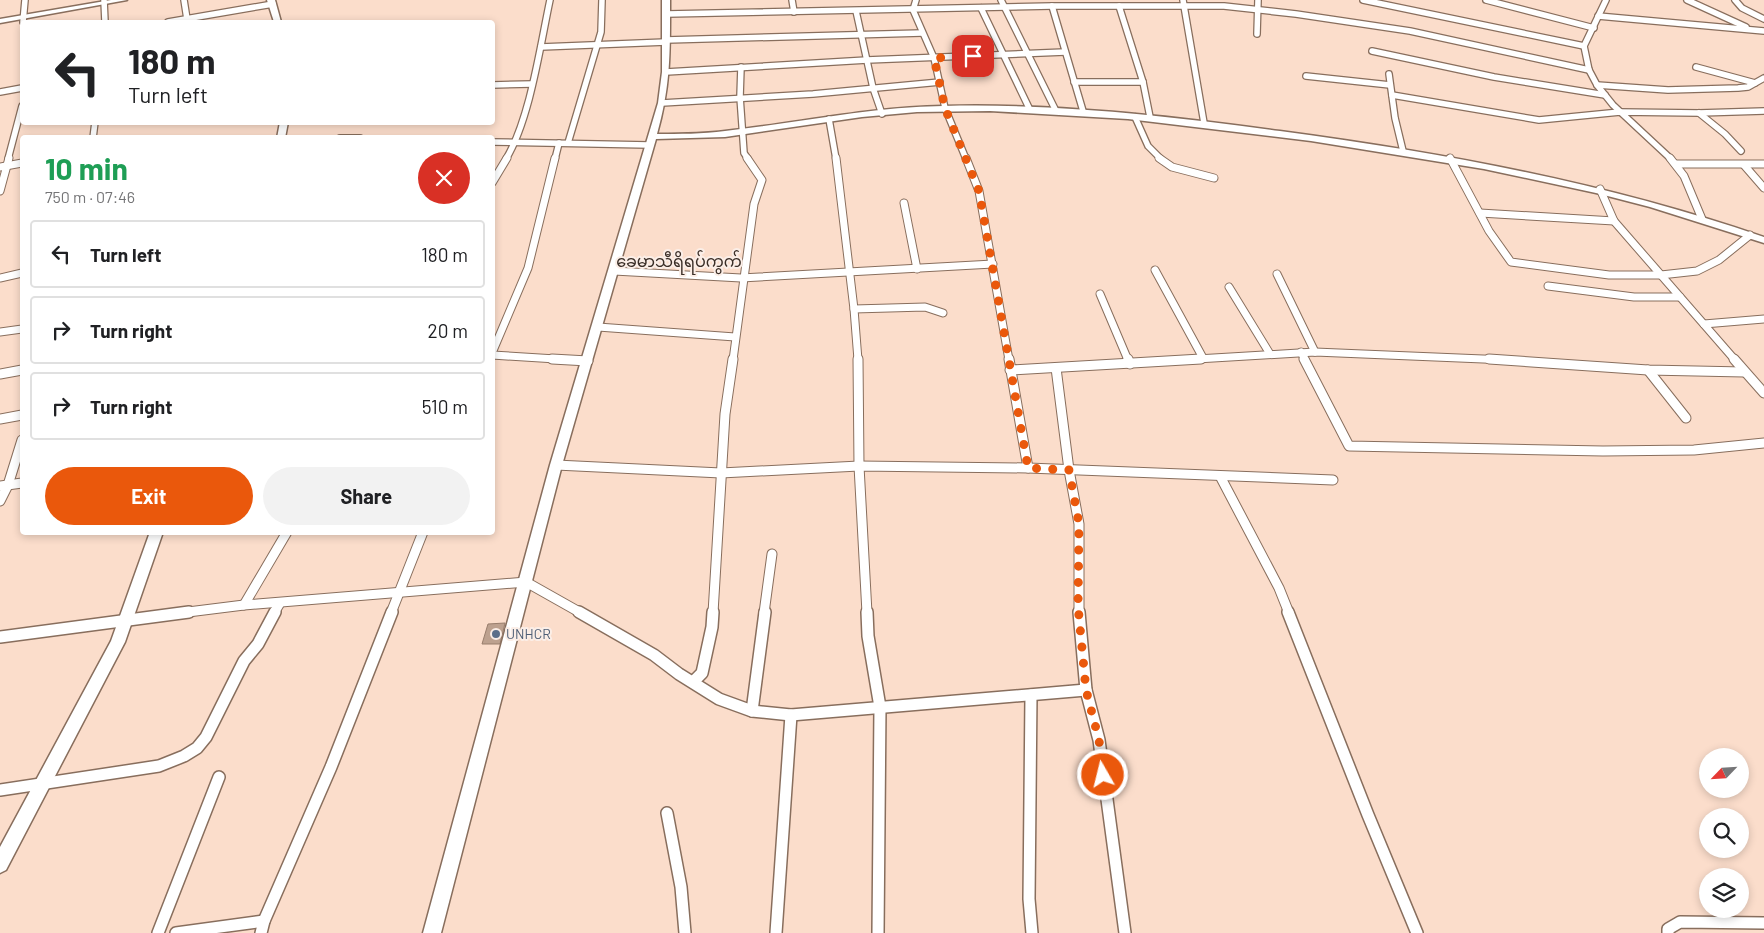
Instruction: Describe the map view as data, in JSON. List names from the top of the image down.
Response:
{
  "districts": ["ခေမာသီရိရပ်ကွက်"],
  "places": ["UNHCR"],
  "north": "bottom left",
  "page": {
    "turn": ["180 m", "Turn left"],
    "heading": ["10 min", "750 m · 07:46"],
    "list": [
      {
        "name": "Turn left",
        "value": "180 m"
      },
      {
        "name": "Turn right",
        "value": "20 m"
      },
      {
        "name": "Turn right",
        "value": "510 m"
      }
    ],
    "buttons": ["Exit", "Share"]
  }
}
